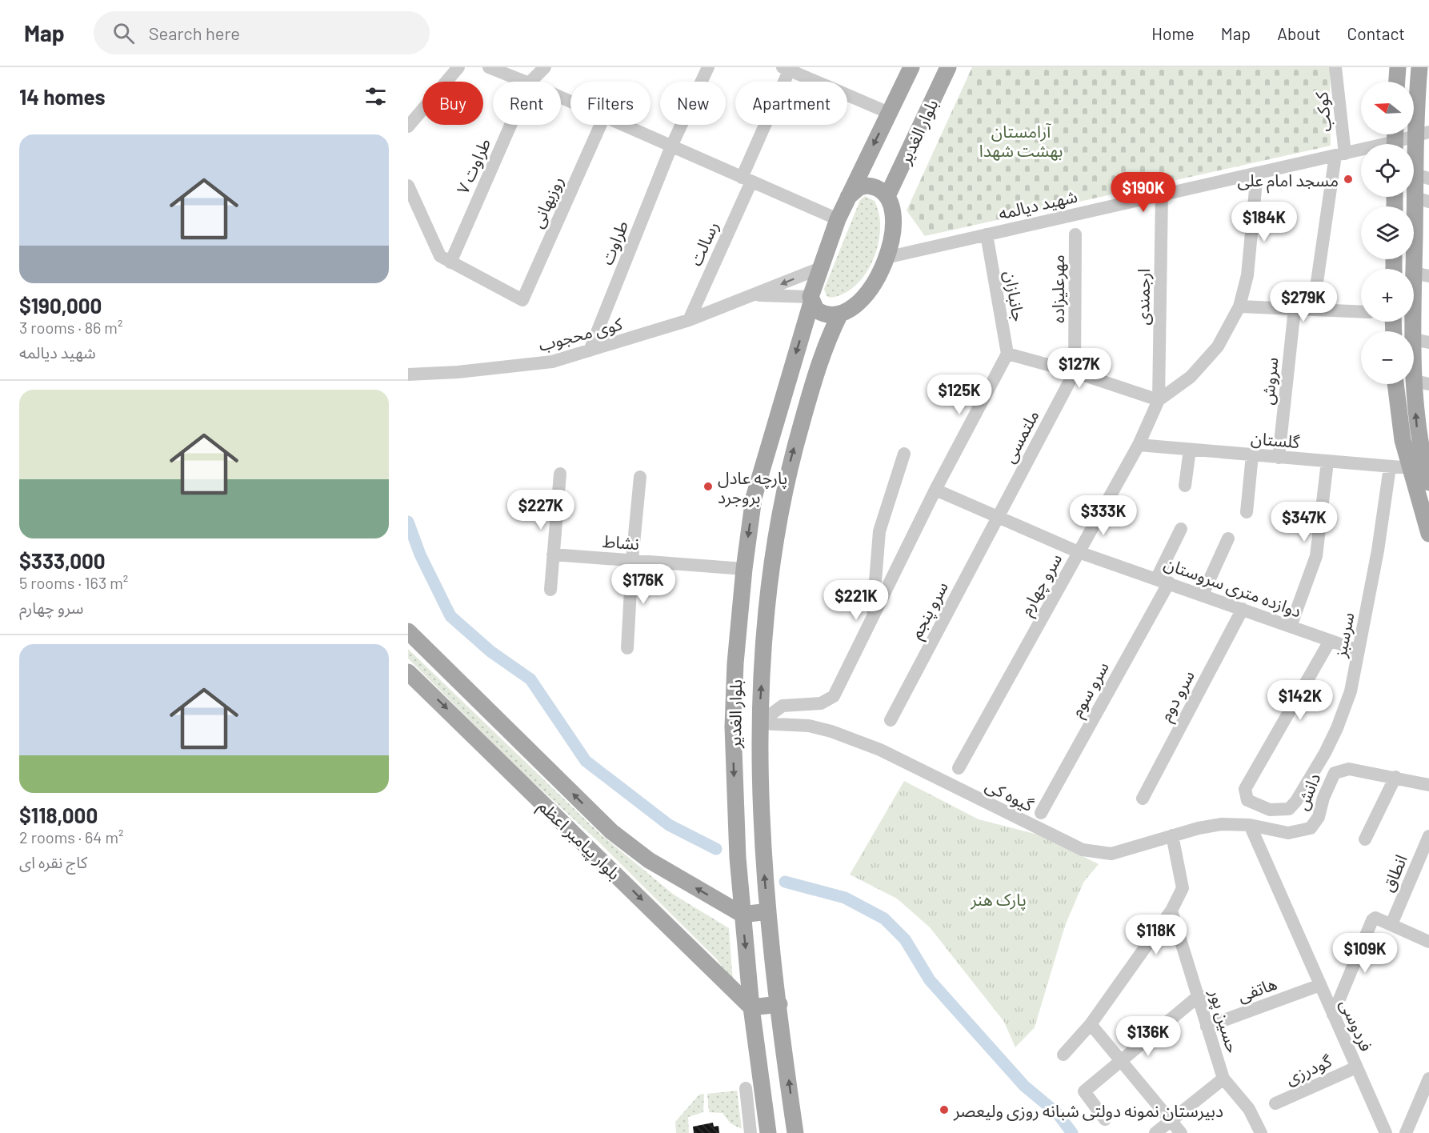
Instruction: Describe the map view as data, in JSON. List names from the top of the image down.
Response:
{
  "streets": {
    "main road": ["بلوار الغدیر", "بلوار پیامبر اعظم"],
    "street": [
      "کوکب",
      "طراوت ۷",
      "روزبهانی",
      "شهید دیالمه",
      "طراوت",
      "رسالت",
      "مهرعلیزاده",
      "جانبازان",
      "ارجمندی",
      "کوی محجوب",
      "سروش",
      "ملتمسی",
      "گلستان",
      "نشاط",
      "سرو چهارم",
      "دوازده متری سروستان",
      "سرو پنجم",
      "سرسبز",
      "سرو سوم",
      "سرو دوم",
      "دانش",
      "گیوه کی",
      "انطاق",
      "هاتفی",
      "حسین پور",
      "فردوسی",
      "گودرزی"
    ]
  },
  "crossings": [
    ["کوکب", "شهید دیالمه"],
    ["بلوار الغدیر", "کوی محجوب"],
    ["بلوار الغدیر", "نشاط"],
    ["بلوار الغدیر", "گیوه کی"],
    ["بلوار الغدیر", "بلوار پیامبر اعظم"],
    ["طراوت ۷", "روزبهانی"],
    ["شهید دیالمه", "جانبازان"],
    ["شهید دیالمه", "ارجمندی"],
    ["طراوت", "کوی محجوب"],
    ["رسالت", "کوی محجوب"],
    ["مهرعلیزاده", "ملتمسی"],
    ["ارجمندی", "سرو چهارم"],
    ["سروش", "گلستان"],
    ["ملتمسی", "دوازده متری سروستان"],
    ["ملتمسی", "سرو پنجم"],
    ["گلستان", "سرو چهارم"],
    ["گلستان", "سرسبز"],
    ["سرو چهارم", "دوازده متری سروستان"],
    ["دوازده متری سروستان", "سرو پنجم"],
    ["دوازده متری سروستان", "سرسبز"],
    ["دوازده متری سروستان", "سرو سوم"],
    ["دوازده متری سروستان", "سرو دوم"],
    ["دانش", "گیوه کی"],
    ["دانش", "فردوسی"],
    ["گیوه کی", "فردوسی"],
    ["هاتفی", "حسین پور"],
    ["هاتفی", "فردوسی"],
    ["فردوسی", "گودرزی"]
  ],
  "parks": ["آرامستان بهشت شهدا", "پارک هنر"],
  "places": ["مسجد امام علی", "پارچه عادل بروجرد", "دبیرستان نمونه دولتی شبانه روزی ولیعصر"],
  "north": "left",
  "page": {
    "header": "Map",
    "search": "Search here",
    "nav": [
      "Home",
      "Map",
      "About",
      "Contact"
    ],
    "heading": "14 homes",
    "map_buttons": ["+", "−"],
    "chip": [
      "Buy",
      "Rent",
      "Filters",
      "New",
      "Apartment"
    ],
    "list": [
      {
        "name": "$190,000",
        "note": "3 rooms · 86 m² · شهید دیالمه"
      },
      {
        "name": "$333,000",
        "note": "5 rooms · 163 m² · سرو چهارم"
      },
      {
        "name": "$118,000",
        "note": "2 rooms · 64 m² · کاج نقره ای"
      }
    ],
    "price": [
      "$190K",
      "$184K",
      "$279K",
      "$127K",
      "$125K",
      "$227K",
      "$333K",
      "$347K",
      "$176K",
      "$221K",
      "$142K",
      "$118K",
      "$109K",
      "$136K"
    ]
  }
}
